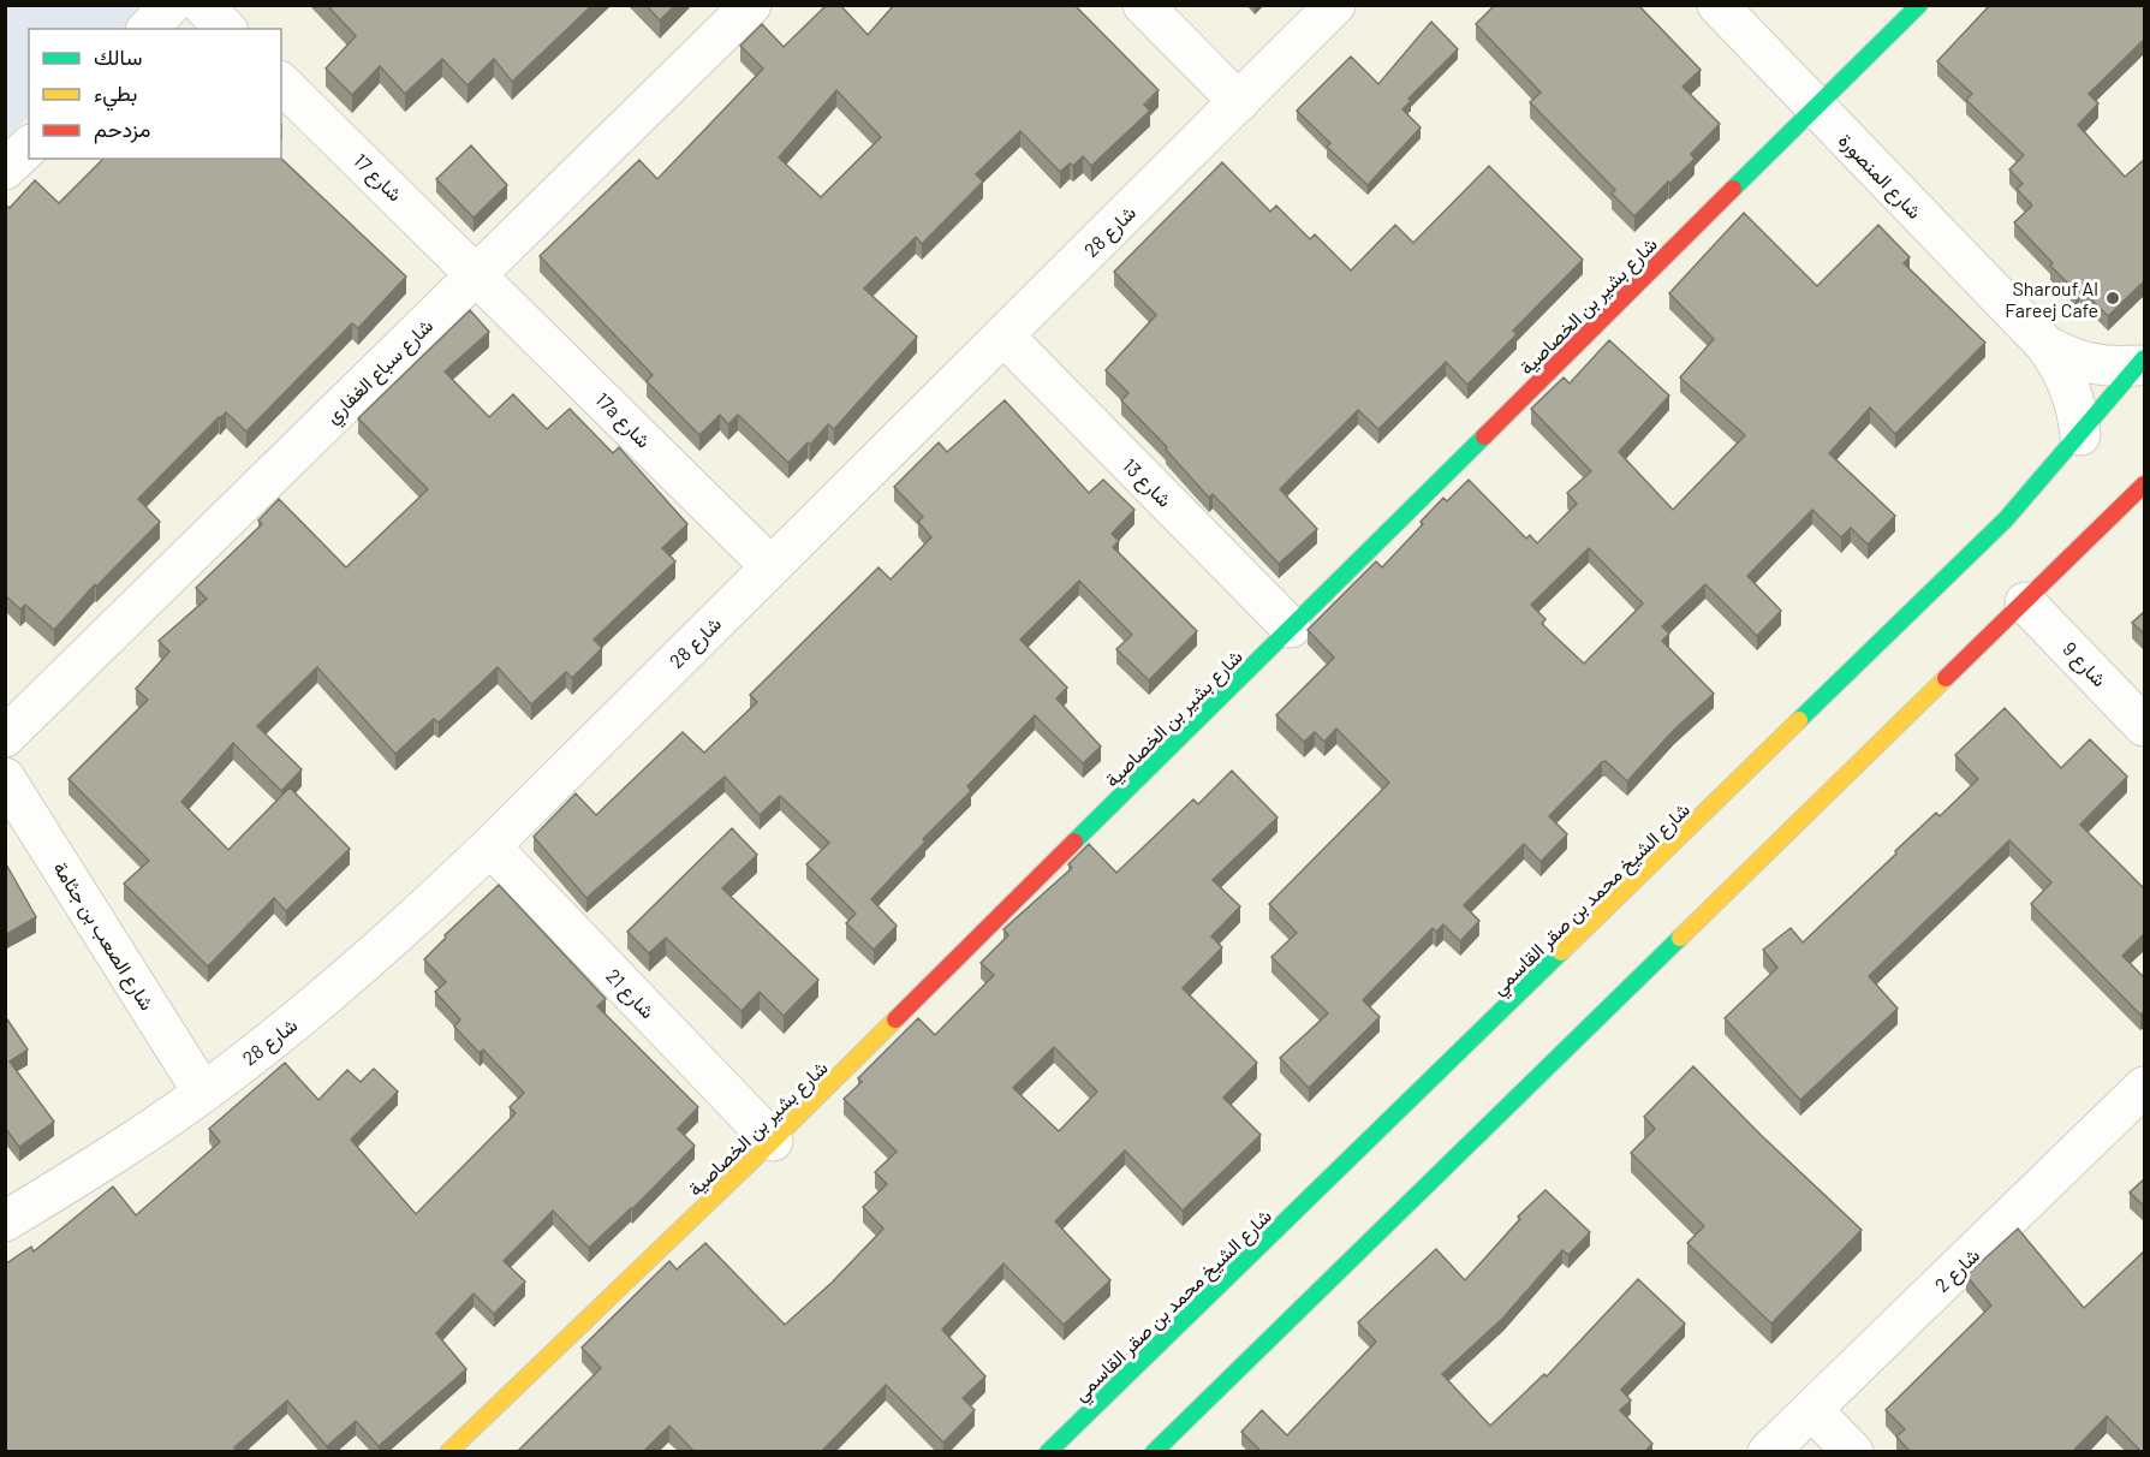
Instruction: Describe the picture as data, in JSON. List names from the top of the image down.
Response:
{
  "streets": {
    "main road": ["شارع بشير بن الخصاصية", "شارع الشيخ محمد بن صقر القاسمي"],
    "street": [
      "شارع المنصورة",
      "شارع 17",
      "شارع 28",
      "شارع سباع الغفاري",
      "17a شارع",
      "شارع 13",
      "شارع 9",
      "شارع الصعب بن جثامة",
      "شارع 21",
      "شارع 2"
    ]
  },
  "crossings": [
    ["شارع المنصورة", "شارع بشير بن الخصاصية"],
    ["شارع المنصورة", "شارع الشيخ محمد بن صقر القاسمي"],
    ["شارع 17", "شارع سباع الغفاري"],
    ["شارع 17", "17a شارع"],
    ["شارع 28", "17a شارع"],
    ["شارع 28", "شارع 13"],
    ["شارع 28", "شارع الصعب بن جثامة"],
    ["شارع 28", "شارع 21"],
    ["شارع بشير بن الخصاصية", "شارع 13"],
    ["شارع بشير بن الخصاصية", "شارع 21"],
    ["شارع سباع الغفاري", "17a شارع"]
  ],
  "places": ["Sharouf Al Fareej Cafe"],
  "legend": ["سالك", "بطيء", "مزدحم"]
}
